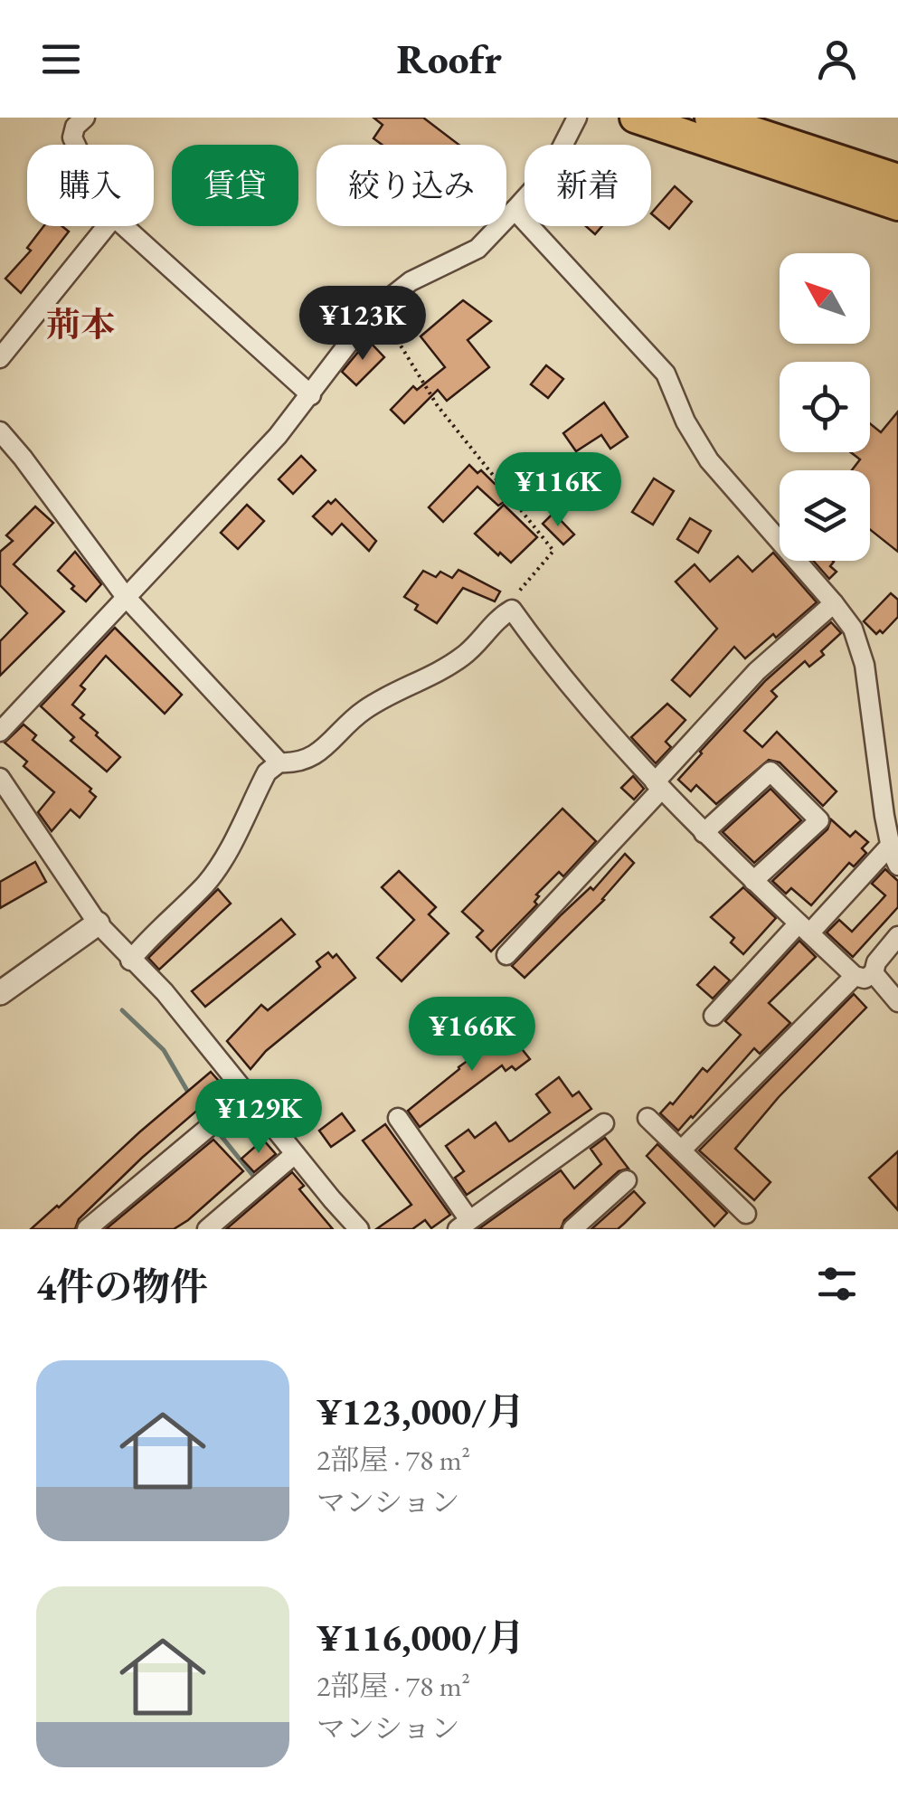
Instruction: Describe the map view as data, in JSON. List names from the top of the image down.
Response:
{
  "districts": ["荊本"],
  "north": "top left",
  "page": {
    "header": "Roofr",
    "chip": [
      "購入",
      "賃貸",
      "絞り込み",
      "新着"
    ],
    "price": [
      "¥123K",
      "¥116K",
      "¥166K",
      "¥129K"
    ],
    "heading": "4件の物件",
    "list": [
      {
        "name": "¥123,000/月",
        "note": "2部屋 · 78 m² · マンション"
      },
      {
        "name": "¥116,000/月",
        "note": "2部屋 · 78 m² · マンション"
      }
    ]
  }
}
